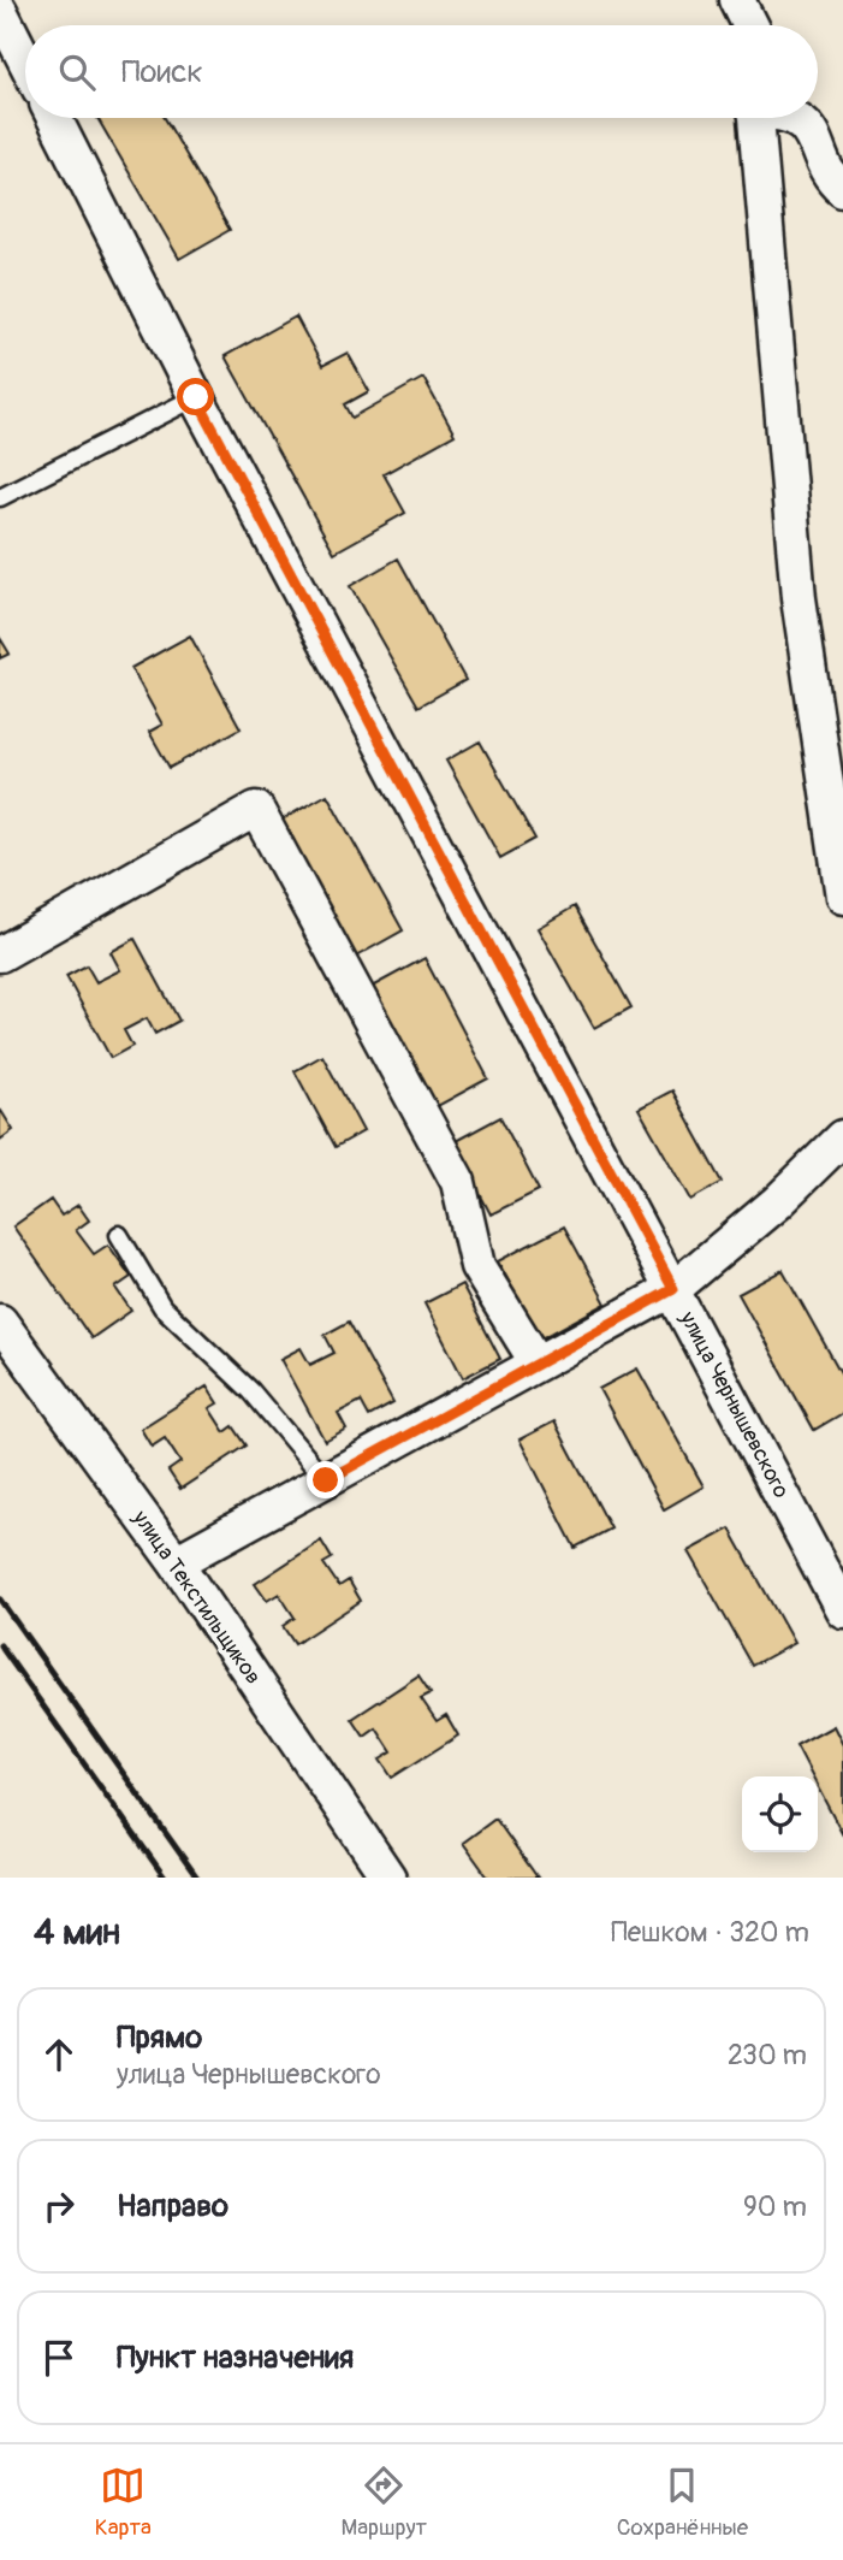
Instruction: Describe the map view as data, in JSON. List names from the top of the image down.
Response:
{
  "streets": {
    "street": ["улица Чернышевского", "улица Текстильщиков"]
  },
  "page": {
    "search": "Поиск",
    "heading": ["4 мин", "Пешком · 320 m"],
    "list": [
      ["Прямо", "улица Чернышевского", "230 m"],
      ["Направо", "90 m"],
      "Пункт назначения"
    ],
    "nav": ["Карта", "Маршрут", "Сохранённые"]
  }
}
